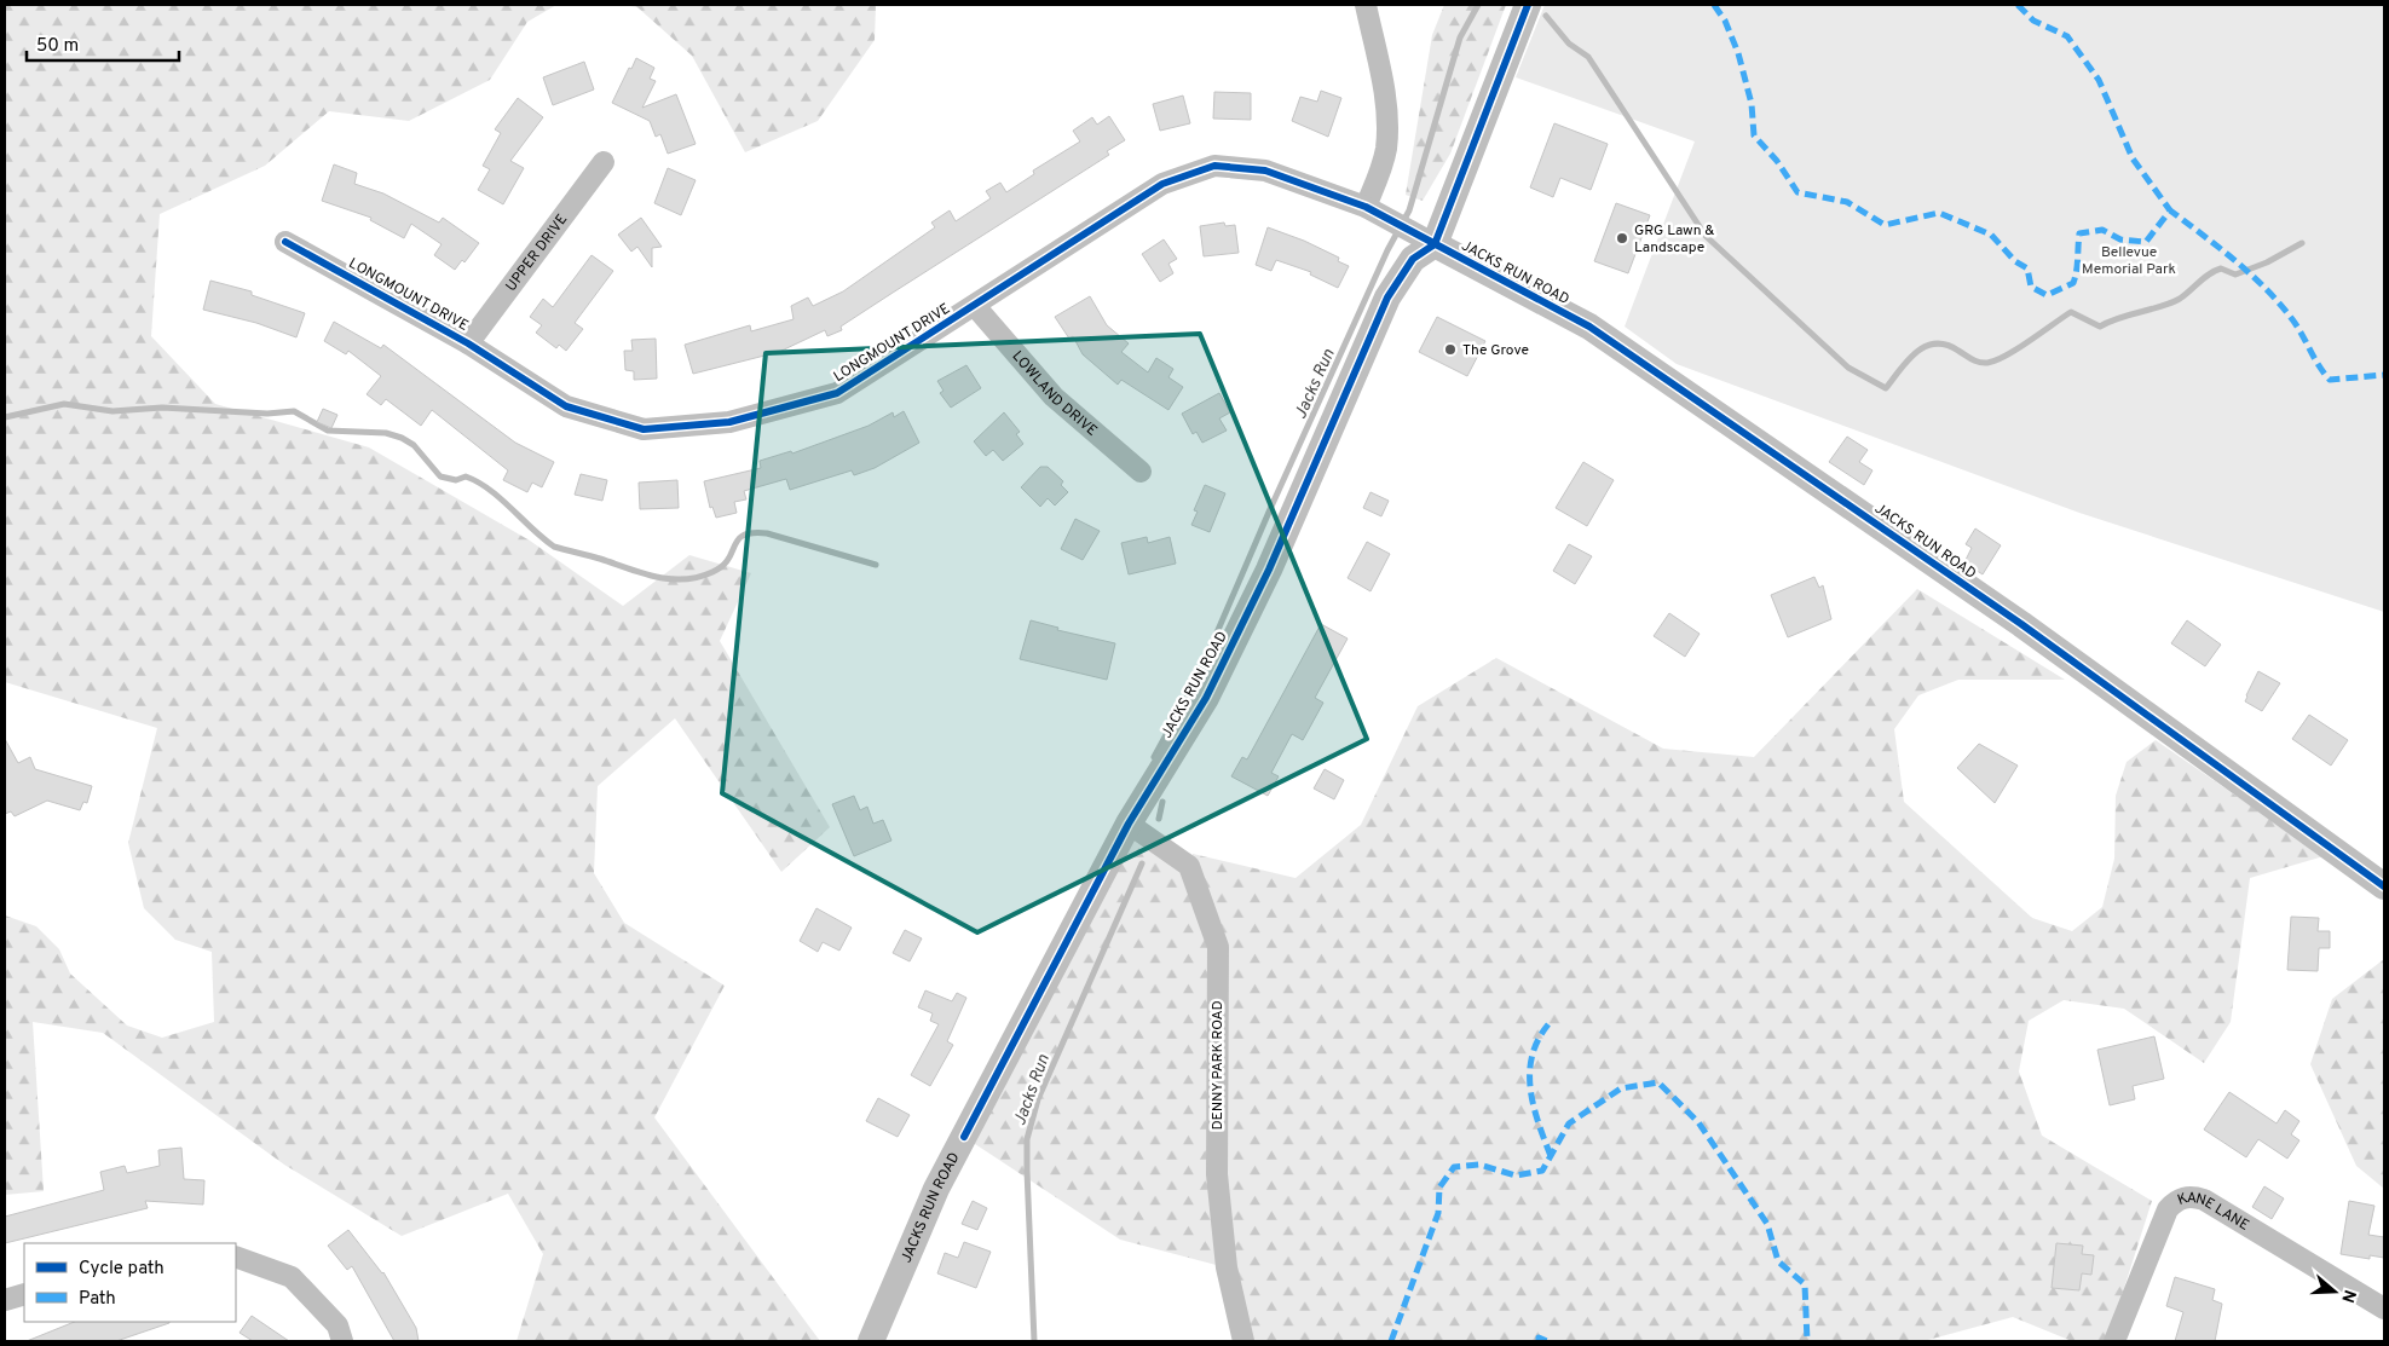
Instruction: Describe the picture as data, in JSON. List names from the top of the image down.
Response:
{
  "streets": {
    "street": [
      "UPPER DRIVE",
      "JACKS RUN ROAD",
      "LONGMOUNT DRIVE",
      "LOWLAND DRIVE",
      "DENNY PARK ROAD",
      "KANE LANE"
    ]
  },
  "crossings": [
    ["UPPER DRIVE", "LONGMOUNT DRIVE"],
    ["JACKS RUN ROAD", "LONGMOUNT DRIVE"],
    ["JACKS RUN ROAD", "DENNY PARK ROAD"],
    ["LONGMOUNT DRIVE", "LOWLAND DRIVE"]
  ],
  "water": ["Jacks Run"],
  "parks": ["Bellevue Memorial Park"],
  "places": ["GRG Lawn & Landscape", "The Grove"],
  "legend": ["Cycle path", "Path"],
  "scale_bar": "50 m",
  "north": "right"
}
